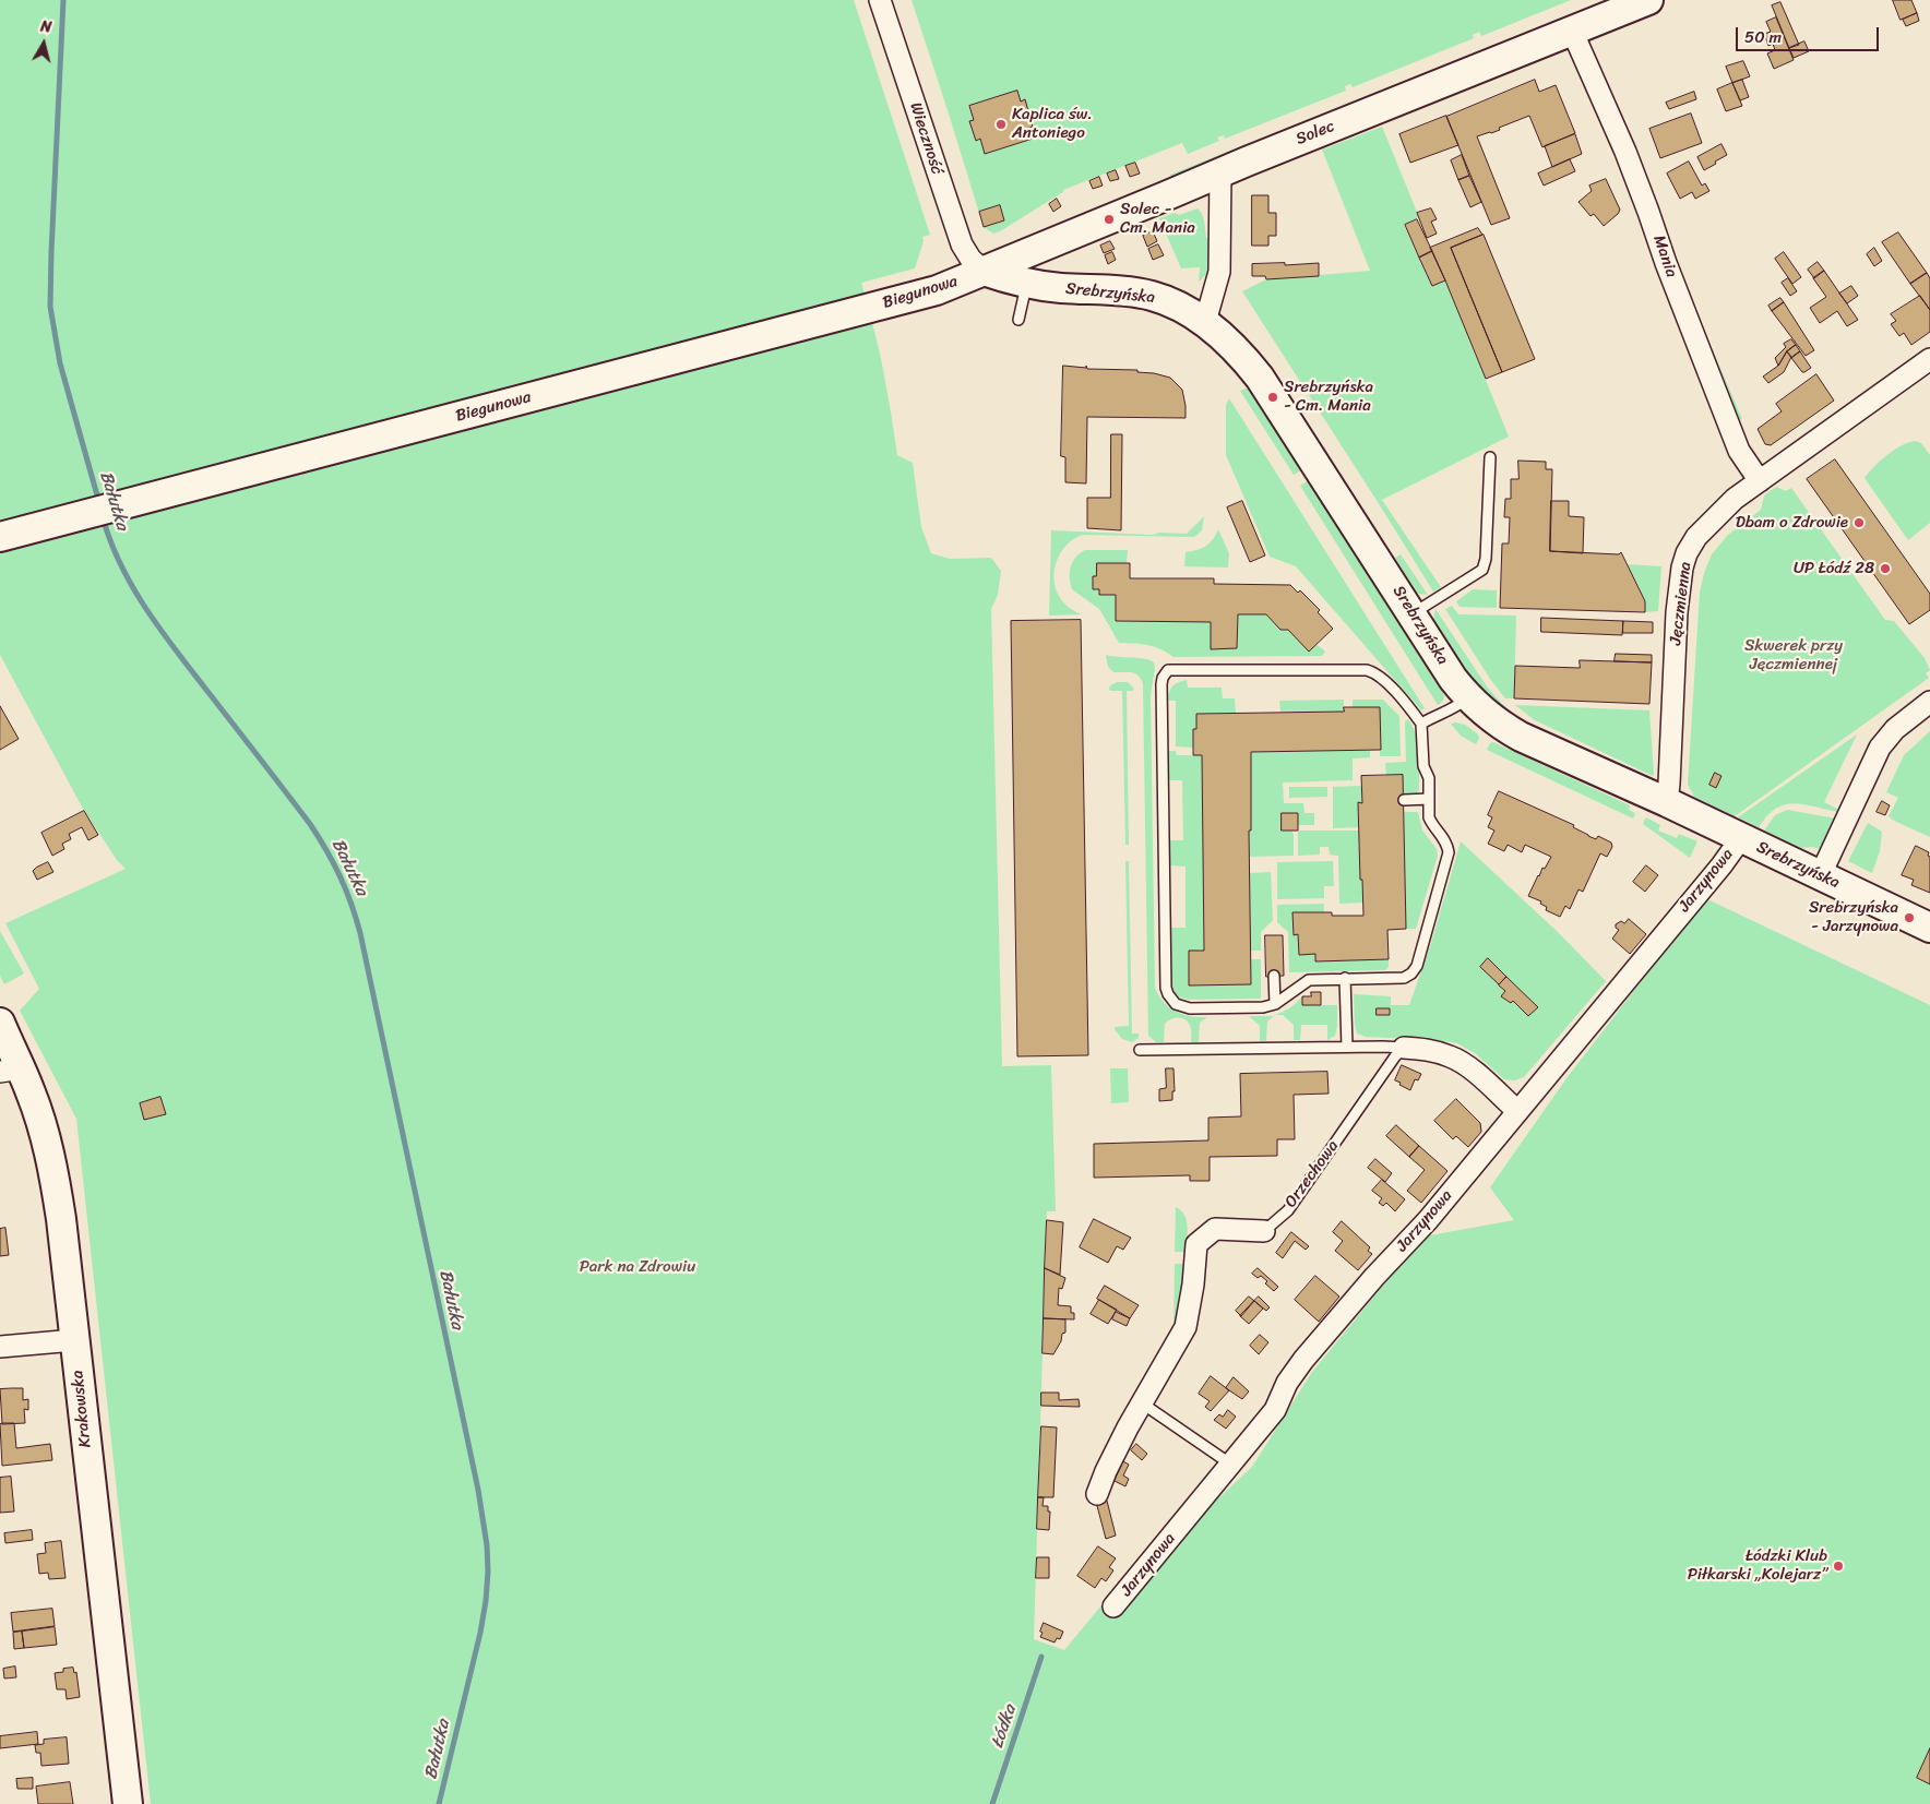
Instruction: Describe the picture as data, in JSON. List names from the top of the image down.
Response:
{
  "streets": {
    "main road": [
      "Solec",
      "Biegunowa",
      "Srebrzyńska",
      "Krakowska"
    ],
    "street": [
      "Wieczność",
      "Mania",
      "Jęczmienna",
      "Jarzynowa",
      "Orzechowa"
    ]
  },
  "crossings": [
    ["Solec", "Wieczność"],
    ["Solec", "Mania"],
    ["Solec", "Biegunowa"],
    ["Solec", "Srebrzyńska"],
    ["Wieczność", "Biegunowa"],
    ["Wieczność", "Srebrzyńska"],
    ["Mania", "Jęczmienna"],
    ["Biegunowa", "Srebrzyńska"],
    ["Srebrzyńska", "Jęczmienna"],
    ["Srebrzyńska", "Jarzynowa"]
  ],
  "water": ["Bałutka", "Łódka"],
  "parks": ["Skwerek przy Jęczmiennej", "Park na Zdrowiu"],
  "places": [
    "Kaplica św. Antoniego",
    "Solec - Cm. Mania",
    "Srebrzyńska - Cm. Mania",
    "Dbam o Zdrowie",
    "UP Łódź 28",
    "Srebrzyńska - Jarzynowa",
    "Łódzki Klub Piłkarski „Kolejarz”"
  ],
  "scale_bar": "50 m",
  "north": "top"
}
